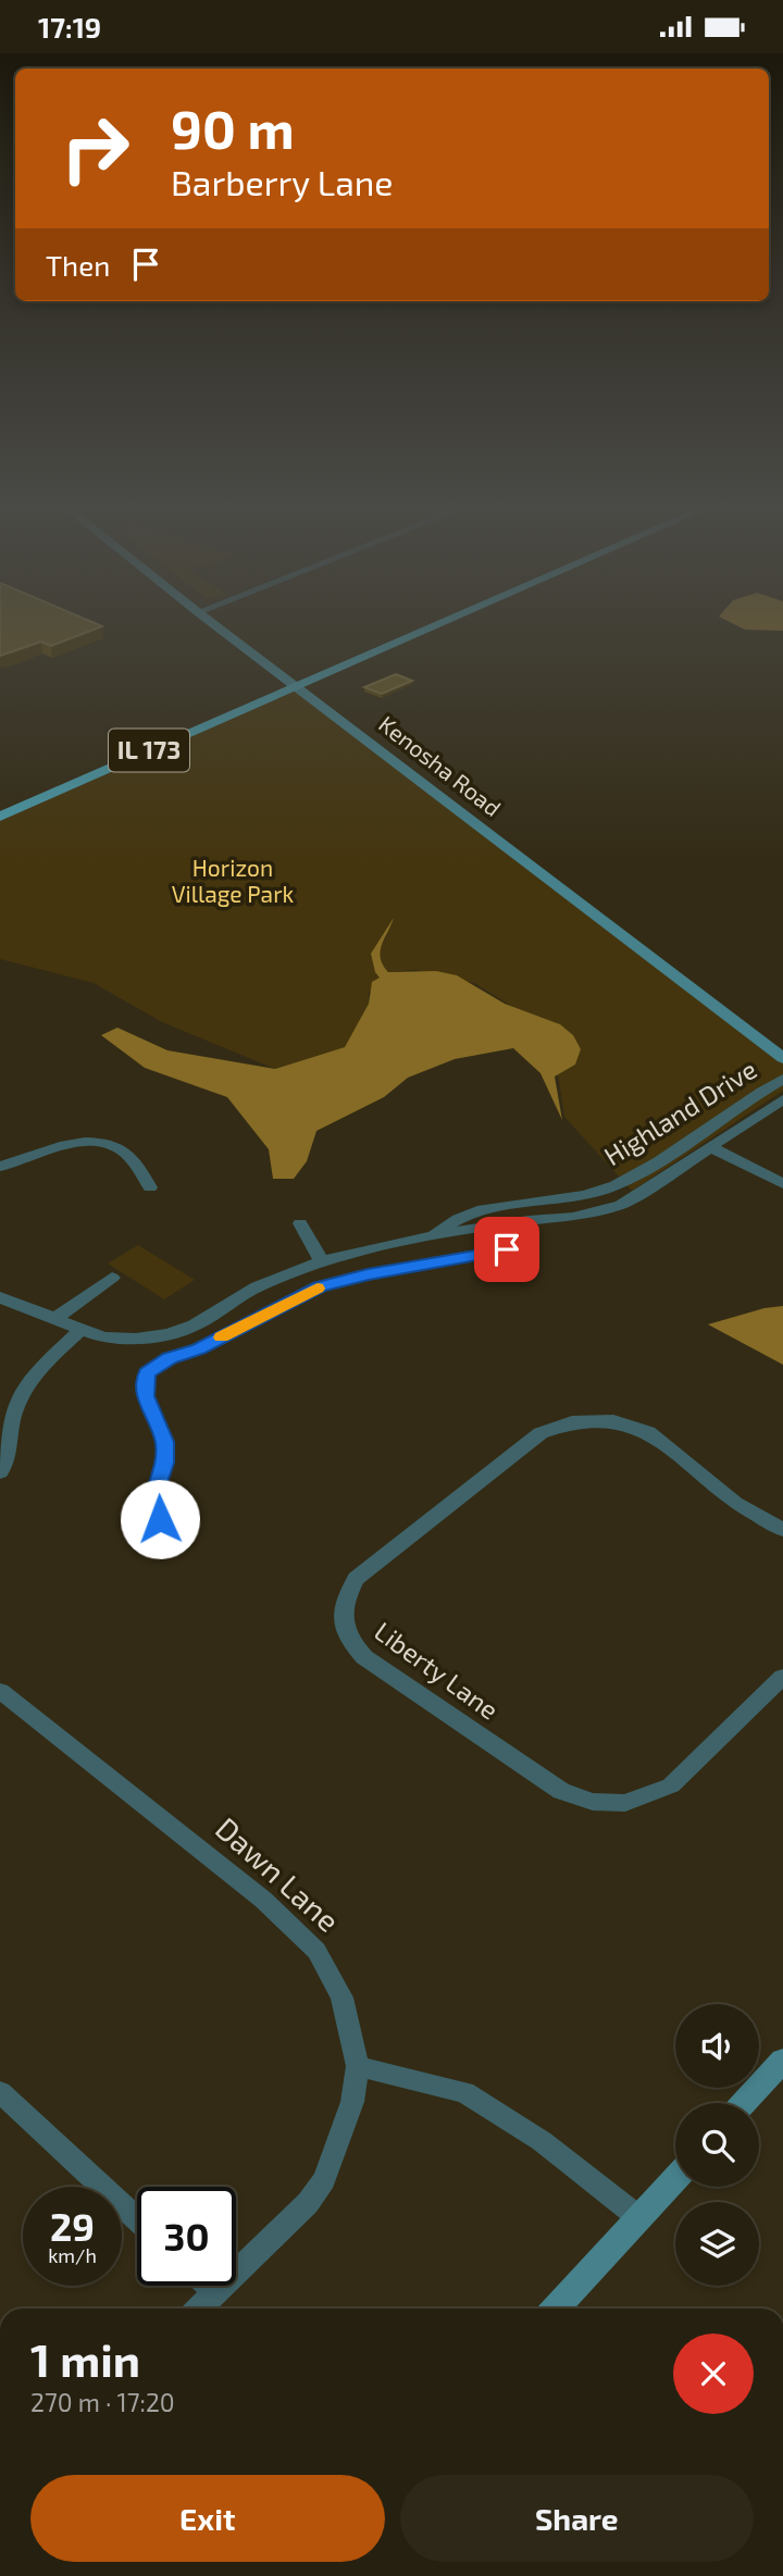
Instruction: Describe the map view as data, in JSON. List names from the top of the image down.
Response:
{
  "streets": {
    "main road": ["IL 173"],
    "street": [
      "Kenosha Road",
      "Highland Drive",
      "Liberty Lane",
      "Dawn Lane"
    ]
  },
  "crossings": [
    ["IL 173", "Kenosha Road"]
  ],
  "parks": ["Horizon Village Park"],
  "page": {
    "status": "17:19",
    "turn": ["90 m", "Barberry Lane"],
    "then": "Then",
    "speed": "29 km/h",
    "limit": "30",
    "heading": ["1 min", "270 m · 17:20"],
    "buttons": ["Exit", "Share"]
  }
}
